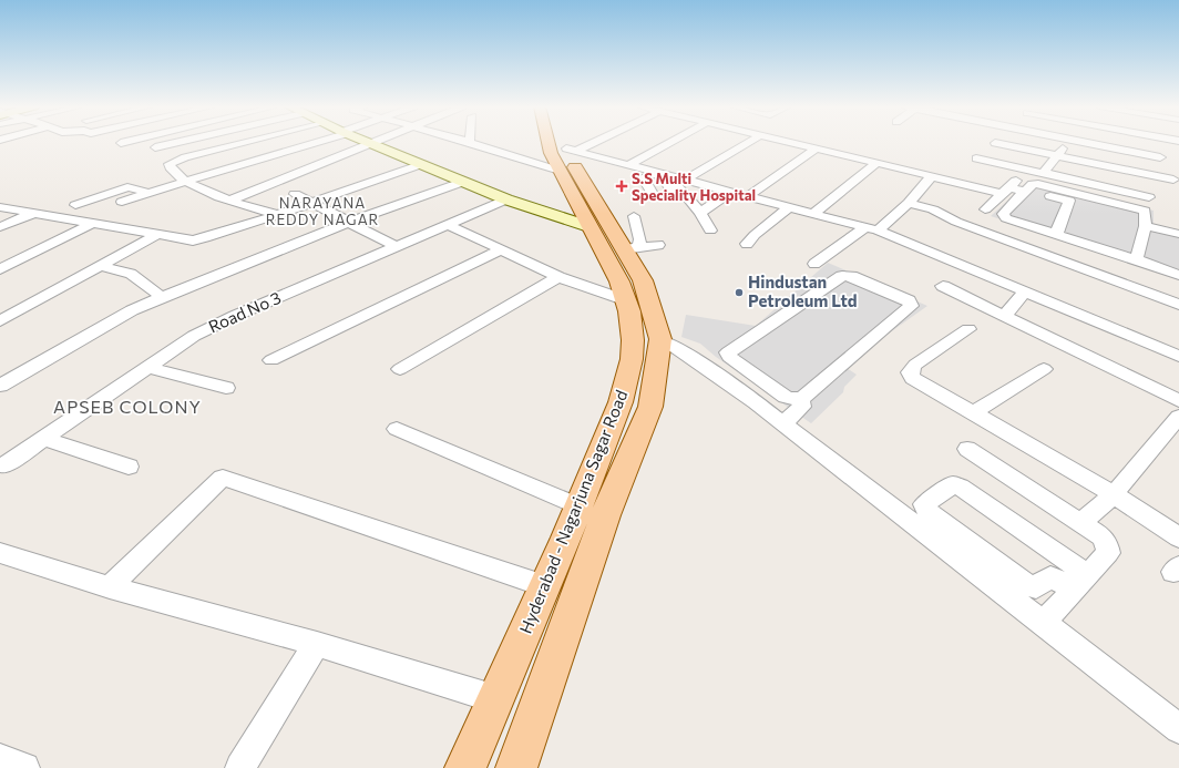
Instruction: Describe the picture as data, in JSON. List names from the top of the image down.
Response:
{
  "streets": {
    "main road": ["Hyderabad - Nagarjuna Sagar Road"],
    "street": ["Road No 3"]
  },
  "districts": ["NARAYANA REDDY NAGAR", "APSEB COLONY"],
  "places": {
    "health": ["S.S Multi Speciality Hospital"],
    "other": ["Hindustan Petroleum Ltd"]
  }
}
